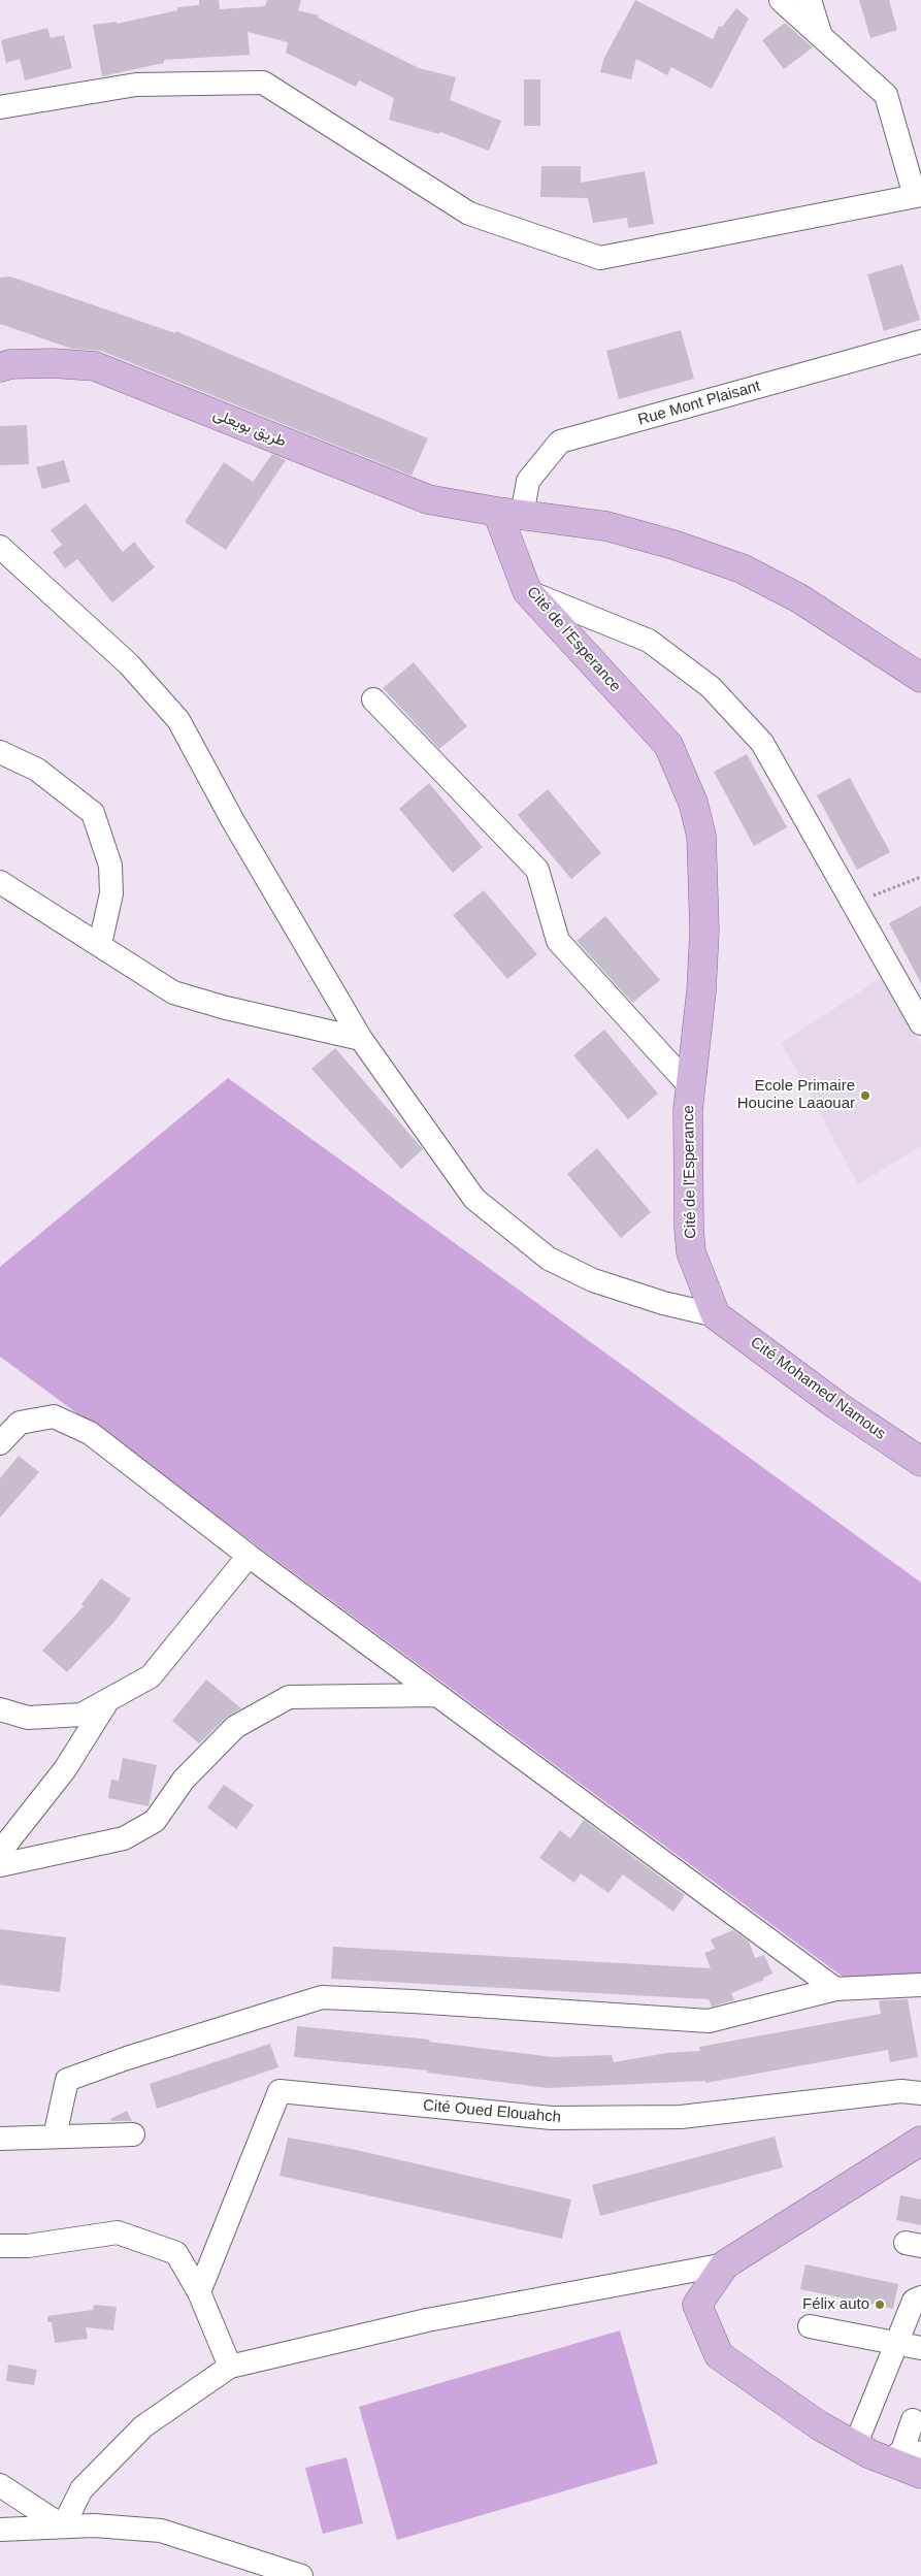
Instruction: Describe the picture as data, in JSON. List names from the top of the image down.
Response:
{
  "streets": {
    "main road": ["طريق بويعلى", "Cité de l'Esperance", "Cité Mohamed Namous"],
    "street": ["Rue Mont Plaisant", "Cité Oued Elouahch"]
  },
  "crossings": [
    ["Rue Mont Plaisant", "طريق بويعلى"],
    ["Rue Mont Plaisant", "Cité de l'Esperance"],
    ["طريق بويعلى", "Cité de l'Esperance"],
    ["Cité de l'Esperance", "Cité Mohamed Namous"]
  ],
  "places": ["Ecole Primaire Houcine Laaouar", "Félix auto"]
}
